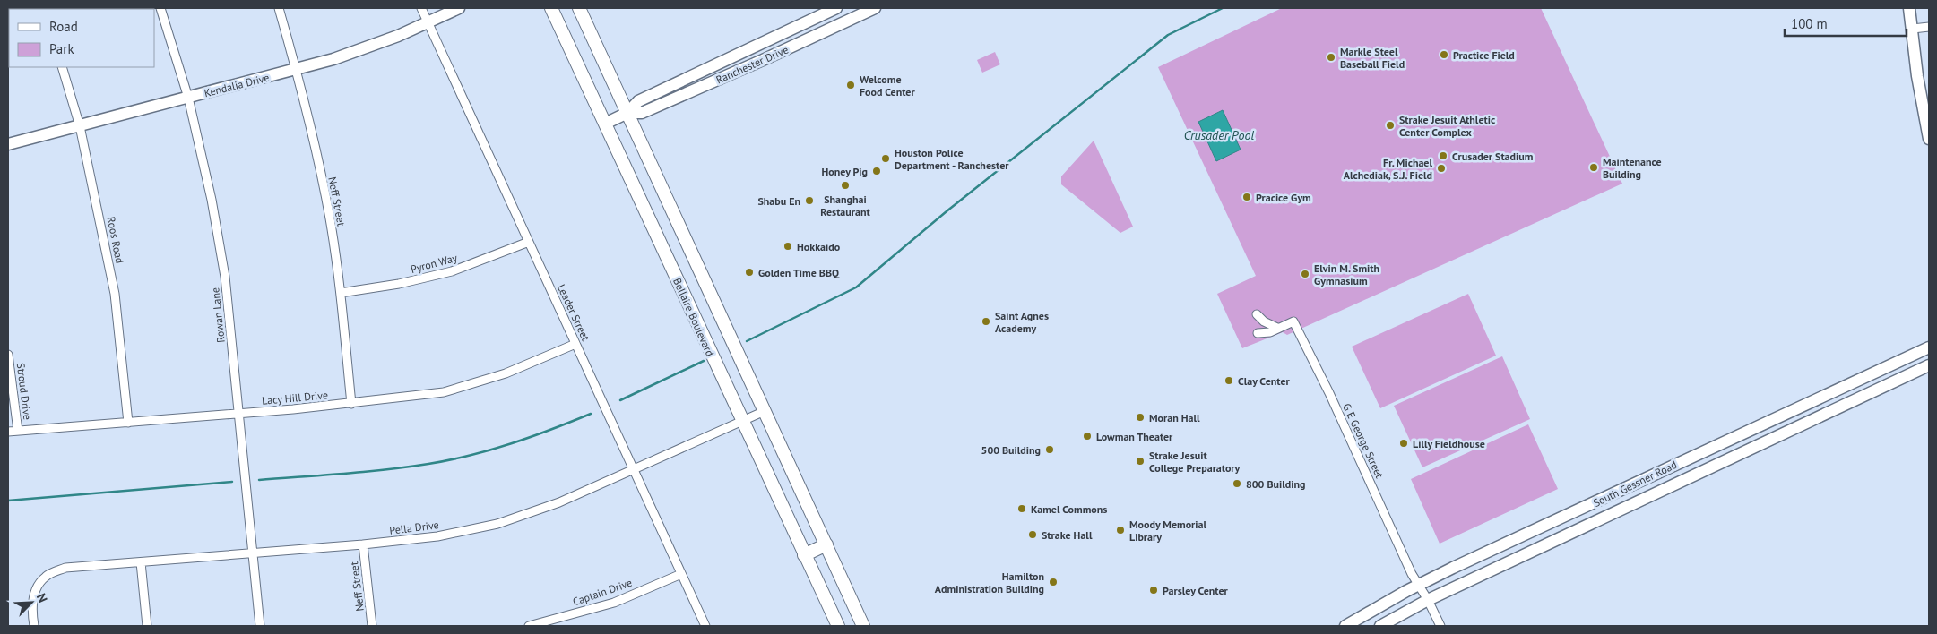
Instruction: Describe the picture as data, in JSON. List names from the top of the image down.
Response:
{
  "streets": {
    "main road": [
      "Ranchester Drive",
      "Kendalia Drive",
      "Bellaire Boulevard",
      "South Gessner Road"
    ],
    "street": [
      "Neff Street",
      "Roos Road",
      "Pyron Way",
      "Leader Street",
      "Rowan Lane",
      "Stroud Drive",
      "Lacy Hill Drive",
      "G E George Street",
      "Pella Drive",
      "Captain Drive"
    ]
  },
  "crossings": [
    ["Ranchester Drive", "Bellaire Boulevard"],
    ["Kendalia Drive", "Neff Street"],
    ["Kendalia Drive", "Roos Road"],
    ["Kendalia Drive", "Leader Street"],
    ["Kendalia Drive", "Rowan Lane"],
    ["Neff Street", "Pyron Way"],
    ["Neff Street", "Lacy Hill Drive"],
    ["Neff Street", "Pella Drive"],
    ["Roos Road", "Lacy Hill Drive"],
    ["Pyron Way", "Leader Street"],
    ["Leader Street", "Lacy Hill Drive"],
    ["Leader Street", "Pella Drive"],
    ["Leader Street", "Captain Drive"],
    ["Rowan Lane", "Lacy Hill Drive"],
    ["Rowan Lane", "Pella Drive"],
    ["Bellaire Boulevard", "Pella Drive"],
    ["Stroud Drive", "Lacy Hill Drive"],
    ["G E George Street", "South Gessner Road"]
  ],
  "water": ["Crusader Pool"],
  "places": [
    "Practice Field",
    "Markle Steel Baseball Field",
    "Welcome Food Center",
    "Strake Jesuit Athletic Center Complex",
    "Crusader Stadium",
    "Houston Police Department - Ranchester",
    "Maintenance Building",
    "Fr. Michael Alchediak, S.J. Field",
    "Honey Pig",
    "Shanghai Restaurant",
    "Pracice Gym",
    "Shabu En",
    "Hokkaido",
    "Golden Time BBQ",
    "Elvin M. Smith Gymnasium",
    "Saint Agnes Academy",
    "Clay Center",
    "Moran Hall",
    "Lowman Theater",
    "Lilly Fieldhouse",
    "500 Building",
    "Strake Jesuit College Preparatory",
    "800 Building",
    "Kamel Commons",
    "Moody Memorial Library",
    "Strake Hall",
    "Hamilton Administration Building",
    "Parsley Center"
  ],
  "legend": ["Road", "Park"],
  "scale_bar": "100 m",
  "north": "top right"
}
